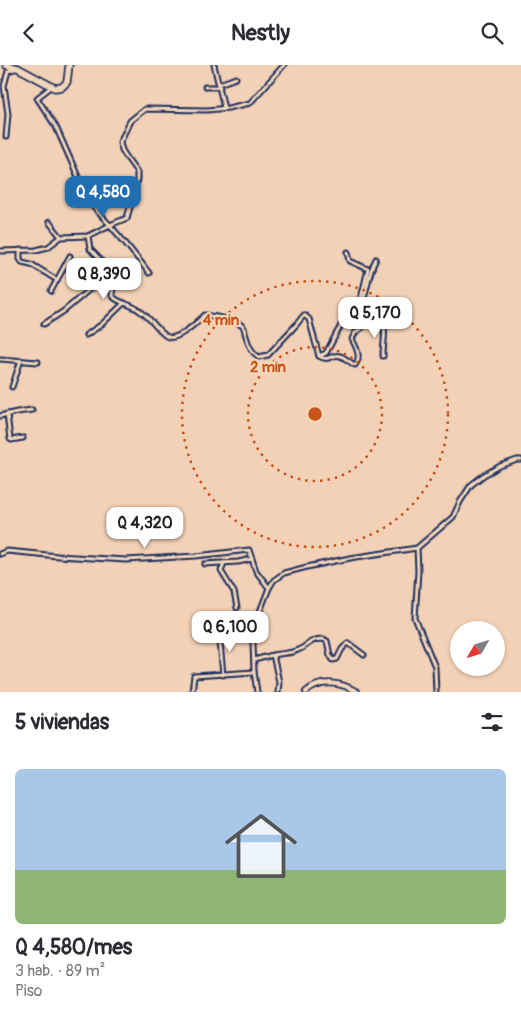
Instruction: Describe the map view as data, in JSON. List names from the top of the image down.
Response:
{
  "north": "bottom left",
  "page": {
    "header": "Nestly",
    "price": [
      "Q 4,580",
      "Q 8,390",
      "Q 5,170",
      "Q 4,320",
      "Q 6,100"
    ],
    "heading": "5 viviendas",
    "list": [
      {
        "name": "Q 4,580/mes",
        "note": "3 hab. · 89 m² · Piso"
      }
    ]
  },
  "rings": ["4 min", "2 min"]
}
